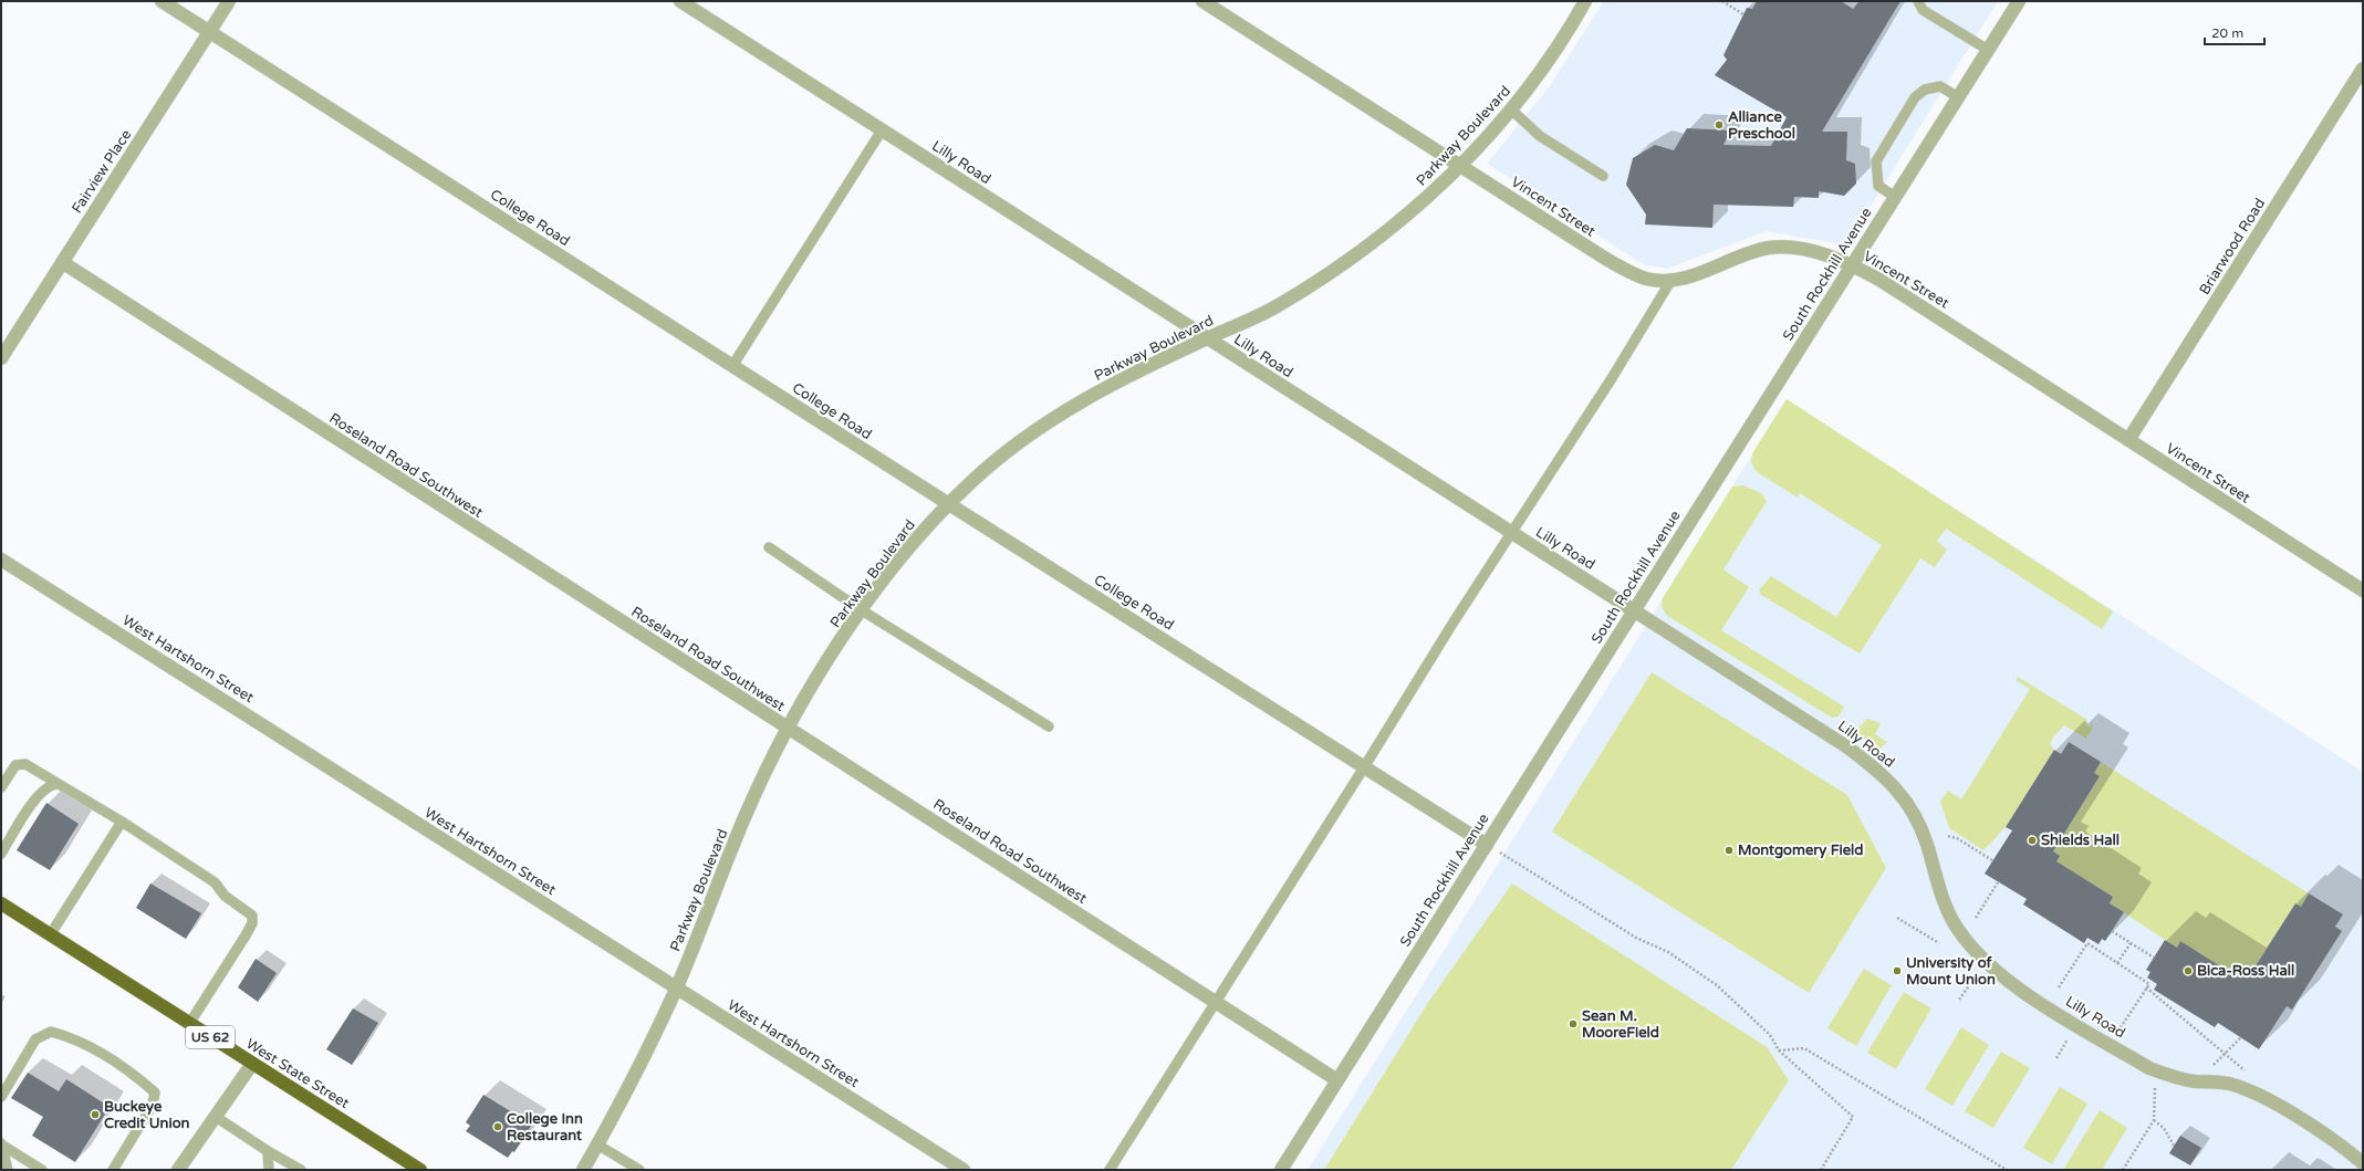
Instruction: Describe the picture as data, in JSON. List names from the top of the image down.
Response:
{
  "streets": {
    "highway": ["US 62", "West State Street"],
    "street": [
      "Parkway Boulevard",
      "Lilly Road",
      "Fairview Place",
      "Vincent Street",
      "College Road",
      "Briarwood Road",
      "South Rockhill Avenue",
      "Roseland Road Southwest",
      "West Hartshorn Street"
    ]
  },
  "crossings": [
    ["Parkway Boulevard", "Lilly Road"],
    ["Parkway Boulevard", "Vincent Street"],
    ["Parkway Boulevard", "College Road"],
    ["Parkway Boulevard", "Roseland Road Southwest"],
    ["Parkway Boulevard", "West Hartshorn Street"],
    ["Lilly Road", "South Rockhill Avenue"],
    ["Fairview Place", "College Road"],
    ["Fairview Place", "Roseland Road Southwest"],
    ["Vincent Street", "Briarwood Road"],
    ["Vincent Street", "South Rockhill Avenue"],
    ["College Road", "South Rockhill Avenue"],
    ["South Rockhill Avenue", "Roseland Road Southwest"]
  ],
  "places": [
    "Alliance Preschool",
    "Shields Hall",
    "Montgomery Field",
    "University of Mount Union",
    "Bica-Ross Hall",
    "Sean M. MooreField",
    "Buckeye Credit Union",
    "College Inn Restaurant"
  ],
  "scale_bar": "20 m"
}
